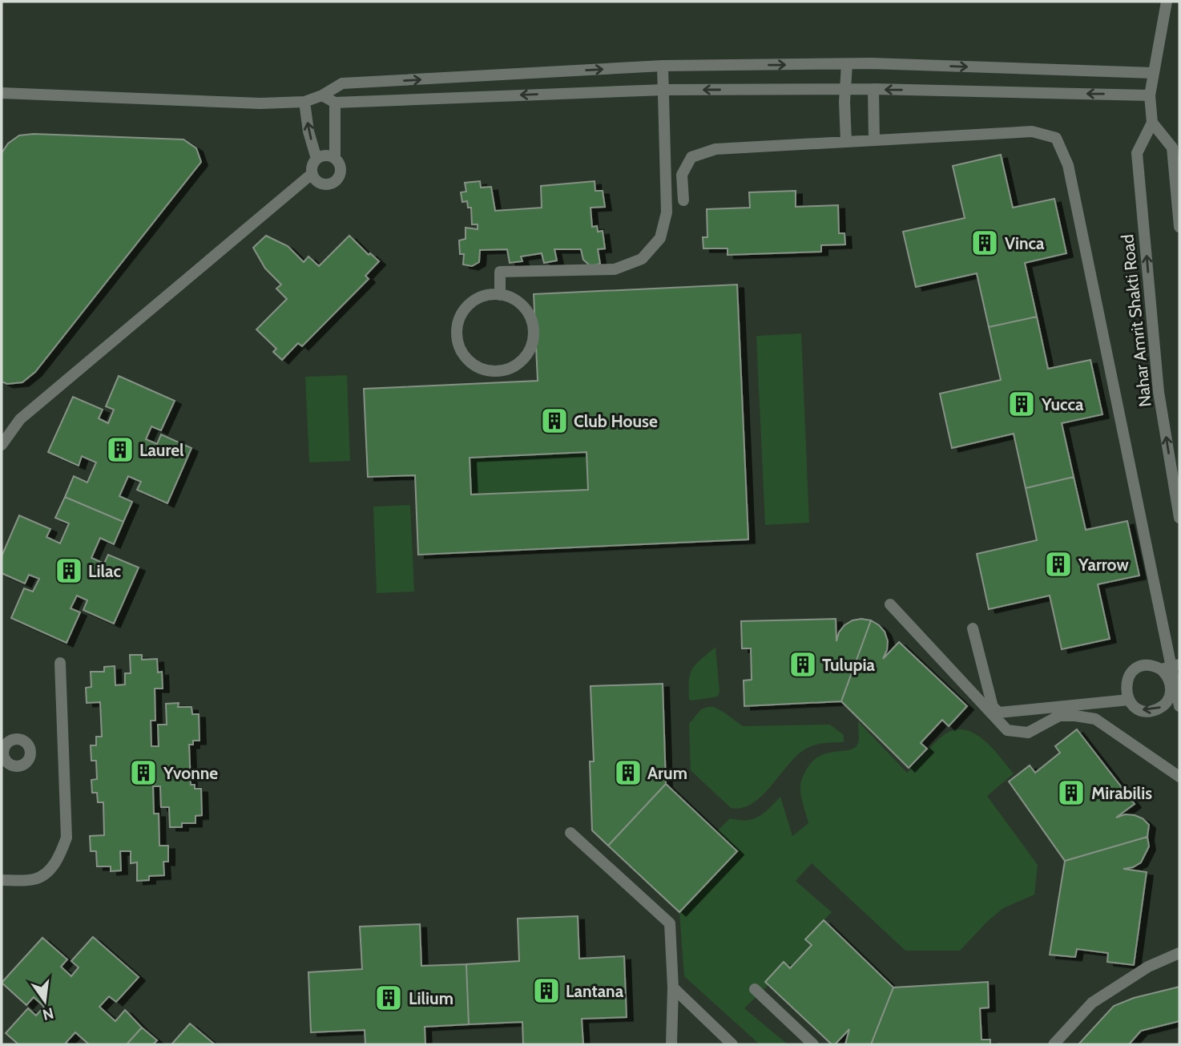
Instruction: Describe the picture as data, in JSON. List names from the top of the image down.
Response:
{
  "streets": {
    "street": ["Nahar Amrit Shakti Road"]
  },
  "one_way": ["Nahar Amrit Shakti Road"],
  "places": {
    "building": [
      "Vinca",
      "Yucca",
      "Club House",
      "Laurel",
      "Yarrow",
      "Lilac",
      "Tulupia",
      "Yvonne",
      "Arum",
      "Mirabilis",
      "Lantana",
      "Lilium"
    ]
  },
  "north": "bottom"
}
